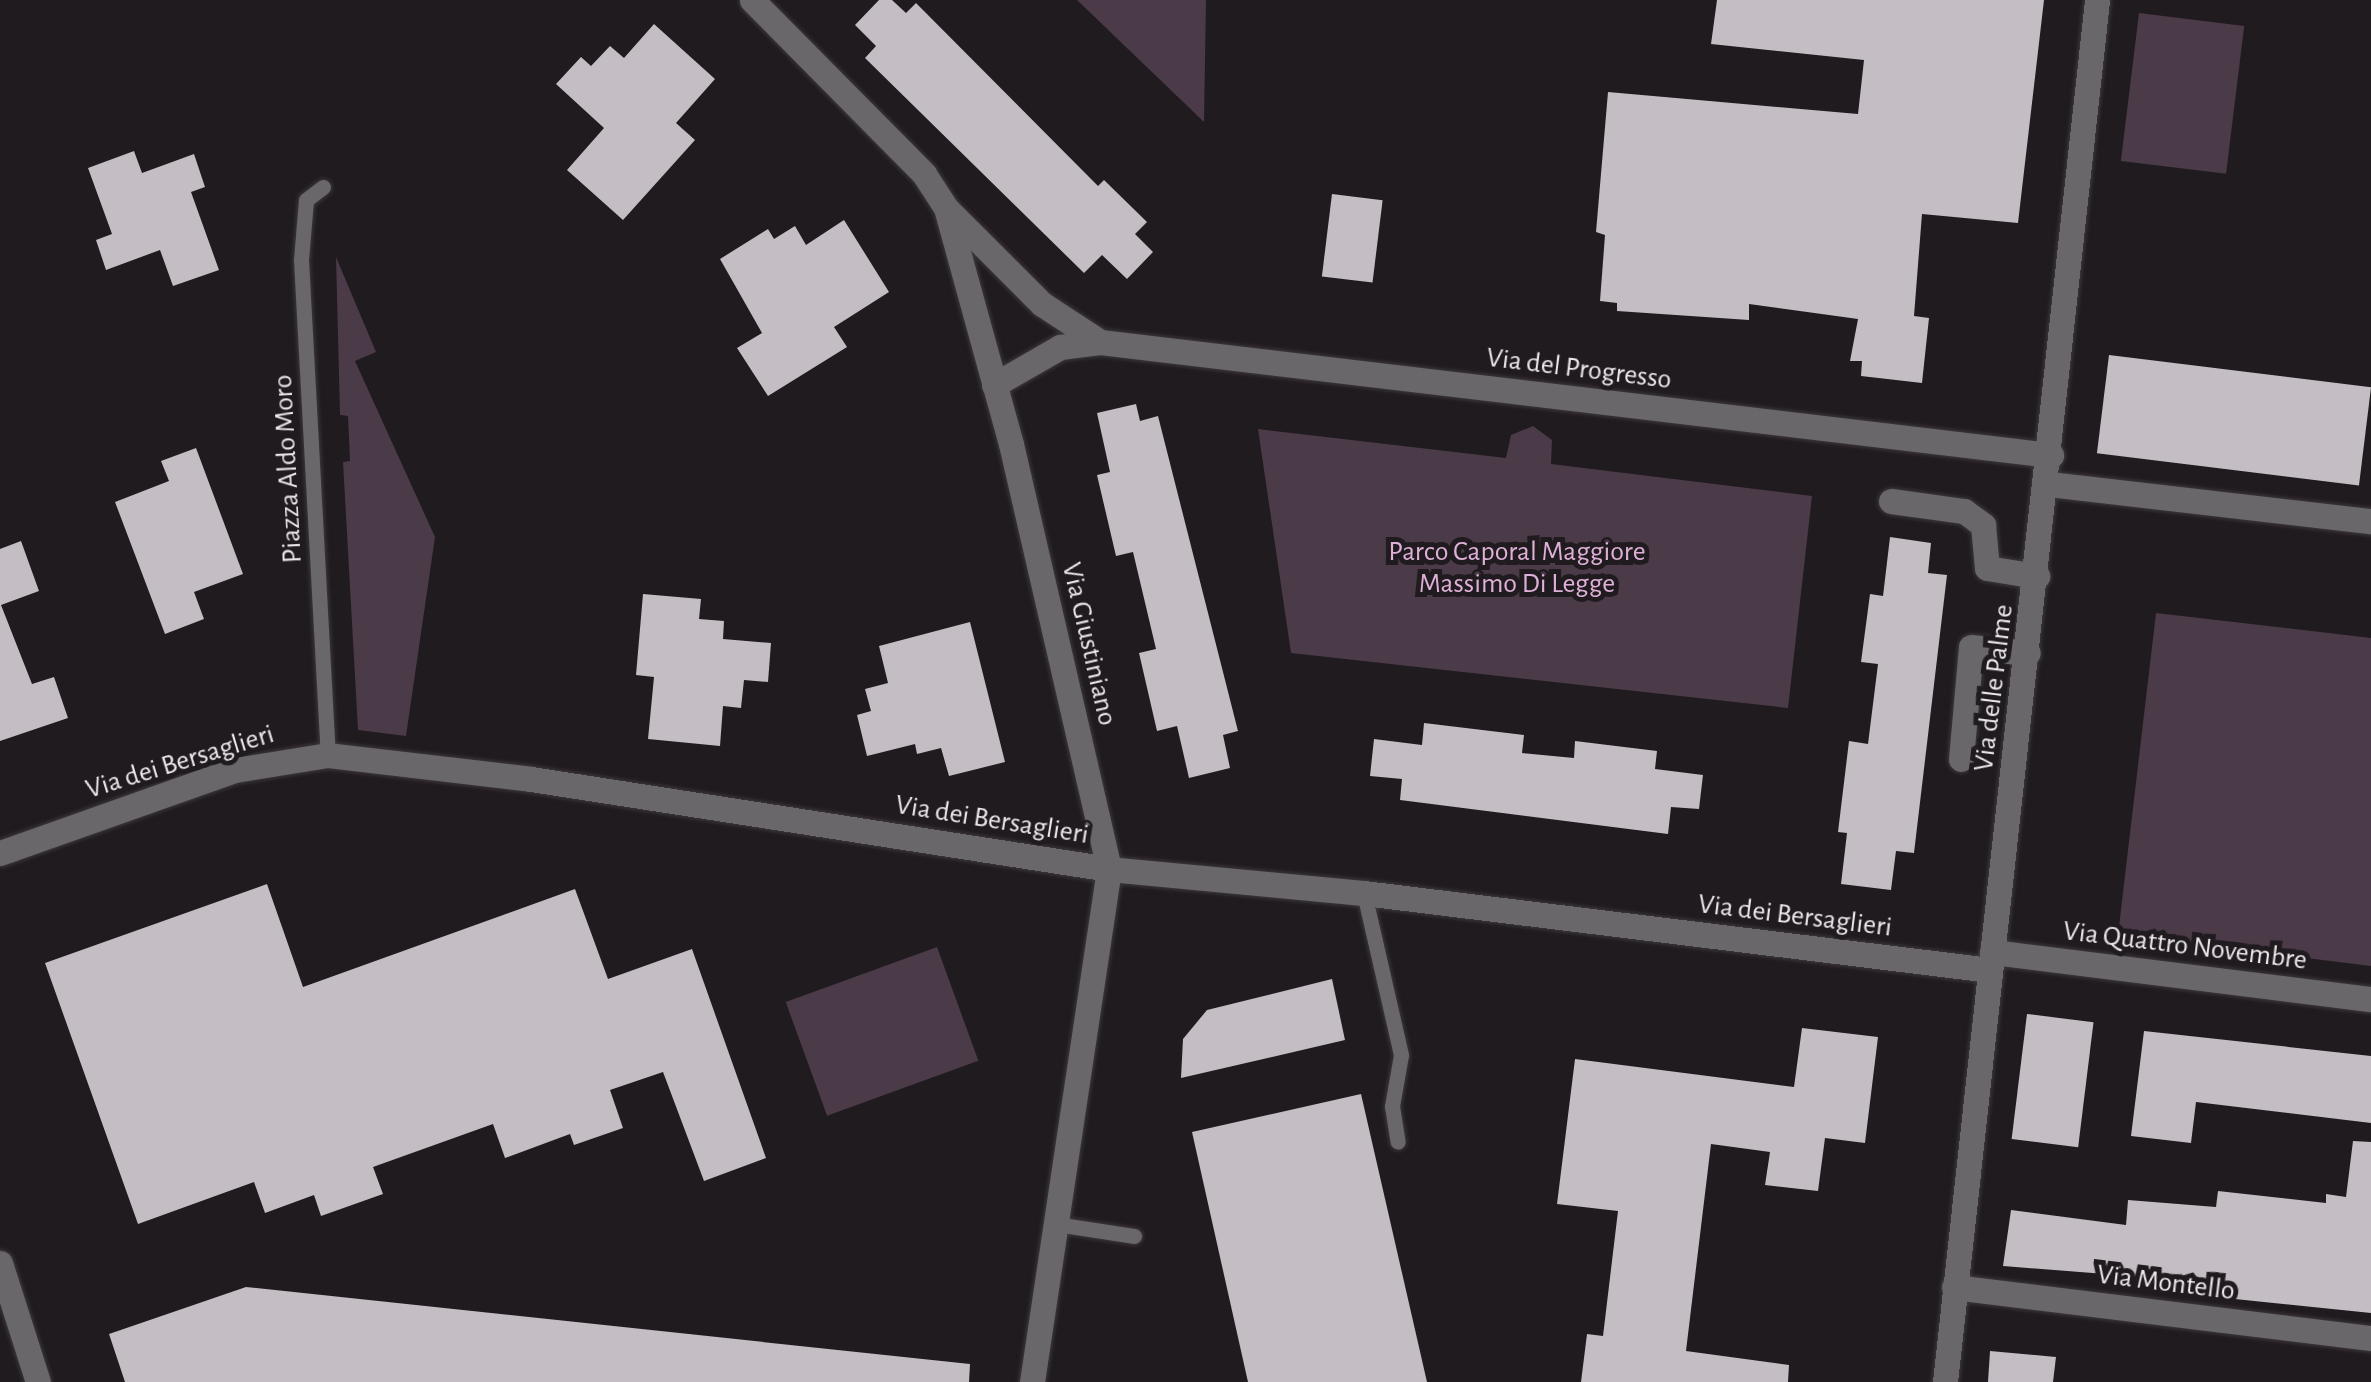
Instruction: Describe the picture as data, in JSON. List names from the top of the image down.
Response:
{
  "streets": {
    "street": [
      "Via del Progresso",
      "Via Giustiniano",
      "Via delle Palme",
      "Via dei Bersaglieri",
      "Via Quattro Novembre",
      "Via Montello"
    ],
    "lane": ["Piazza Aldo Moro"]
  },
  "crossings": [
    ["Via del Progresso", "Via Giustiniano"],
    ["Via del Progresso", "Via delle Palme"],
    ["Piazza Aldo Moro", "Via dei Bersaglieri"],
    ["Via Giustiniano", "Via dei Bersaglieri"],
    ["Via delle Palme", "Via dei Bersaglieri"],
    ["Via delle Palme", "Via Quattro Novembre"],
    ["Via delle Palme", "Via Montello"],
    ["Via dei Bersaglieri", "Via Quattro Novembre"]
  ],
  "parks": ["Parco Caporal Maggiore Massimo Di Legge"]
}
